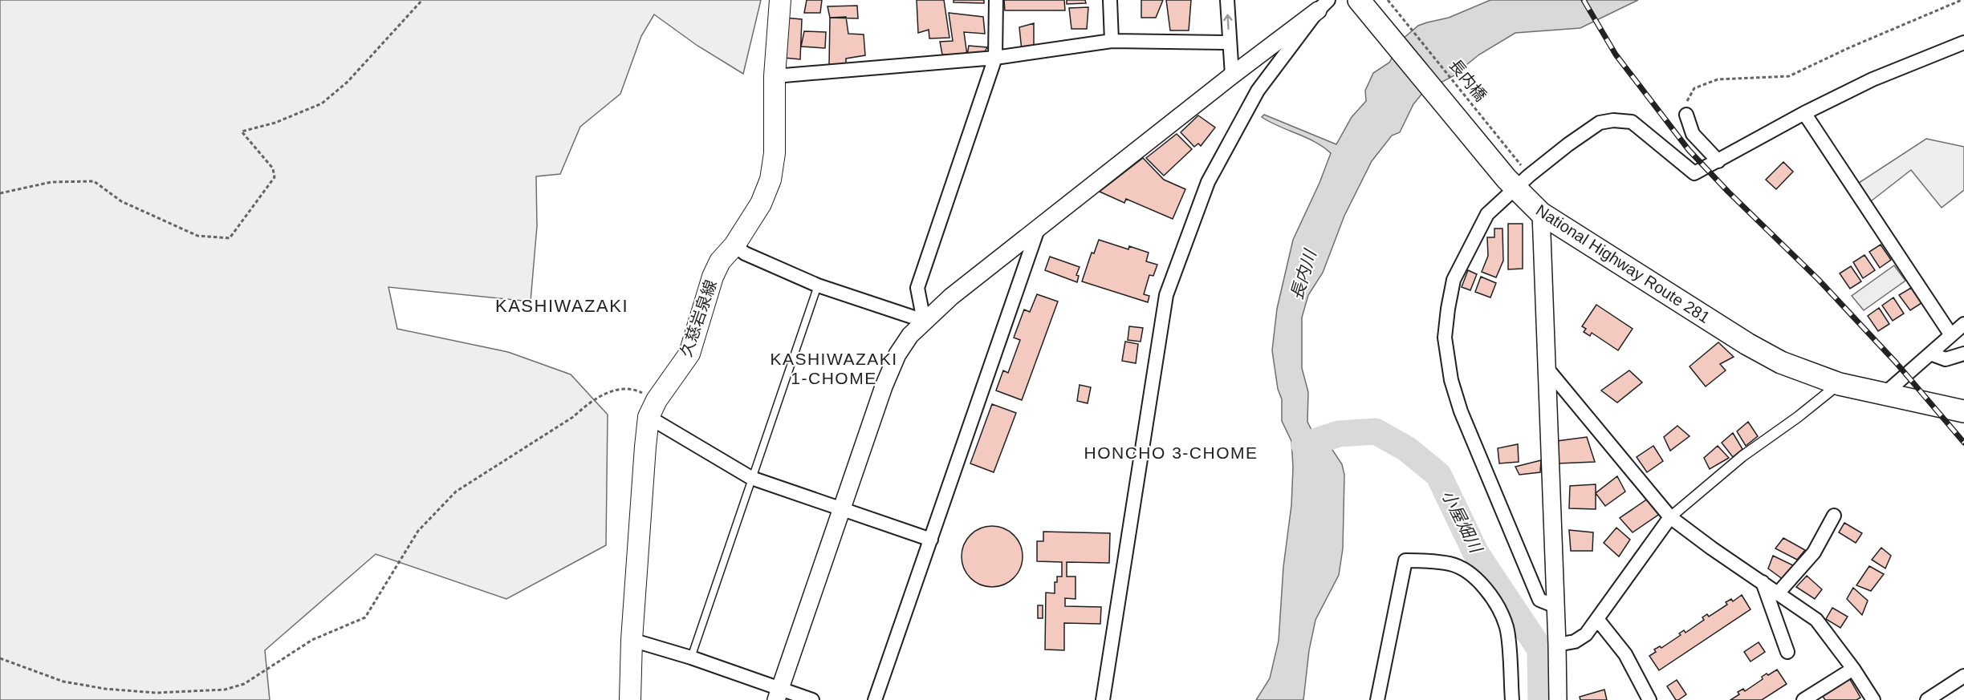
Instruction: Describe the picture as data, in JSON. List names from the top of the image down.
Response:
{
  "streets": {
    "highway": ["National Highway Route 281"],
    "main road": ["久慈岩泉線"],
    "path": ["長内橋"]
  },
  "crossings": [
    ["長内橋", "National Highway Route 281"]
  ],
  "districts": ["KASHIWAZAKI", "KASHIWAZAKI 1-CHOME", "HONCHO 3-CHOME"],
  "water": ["長内川", "小屋畑川"]
}
